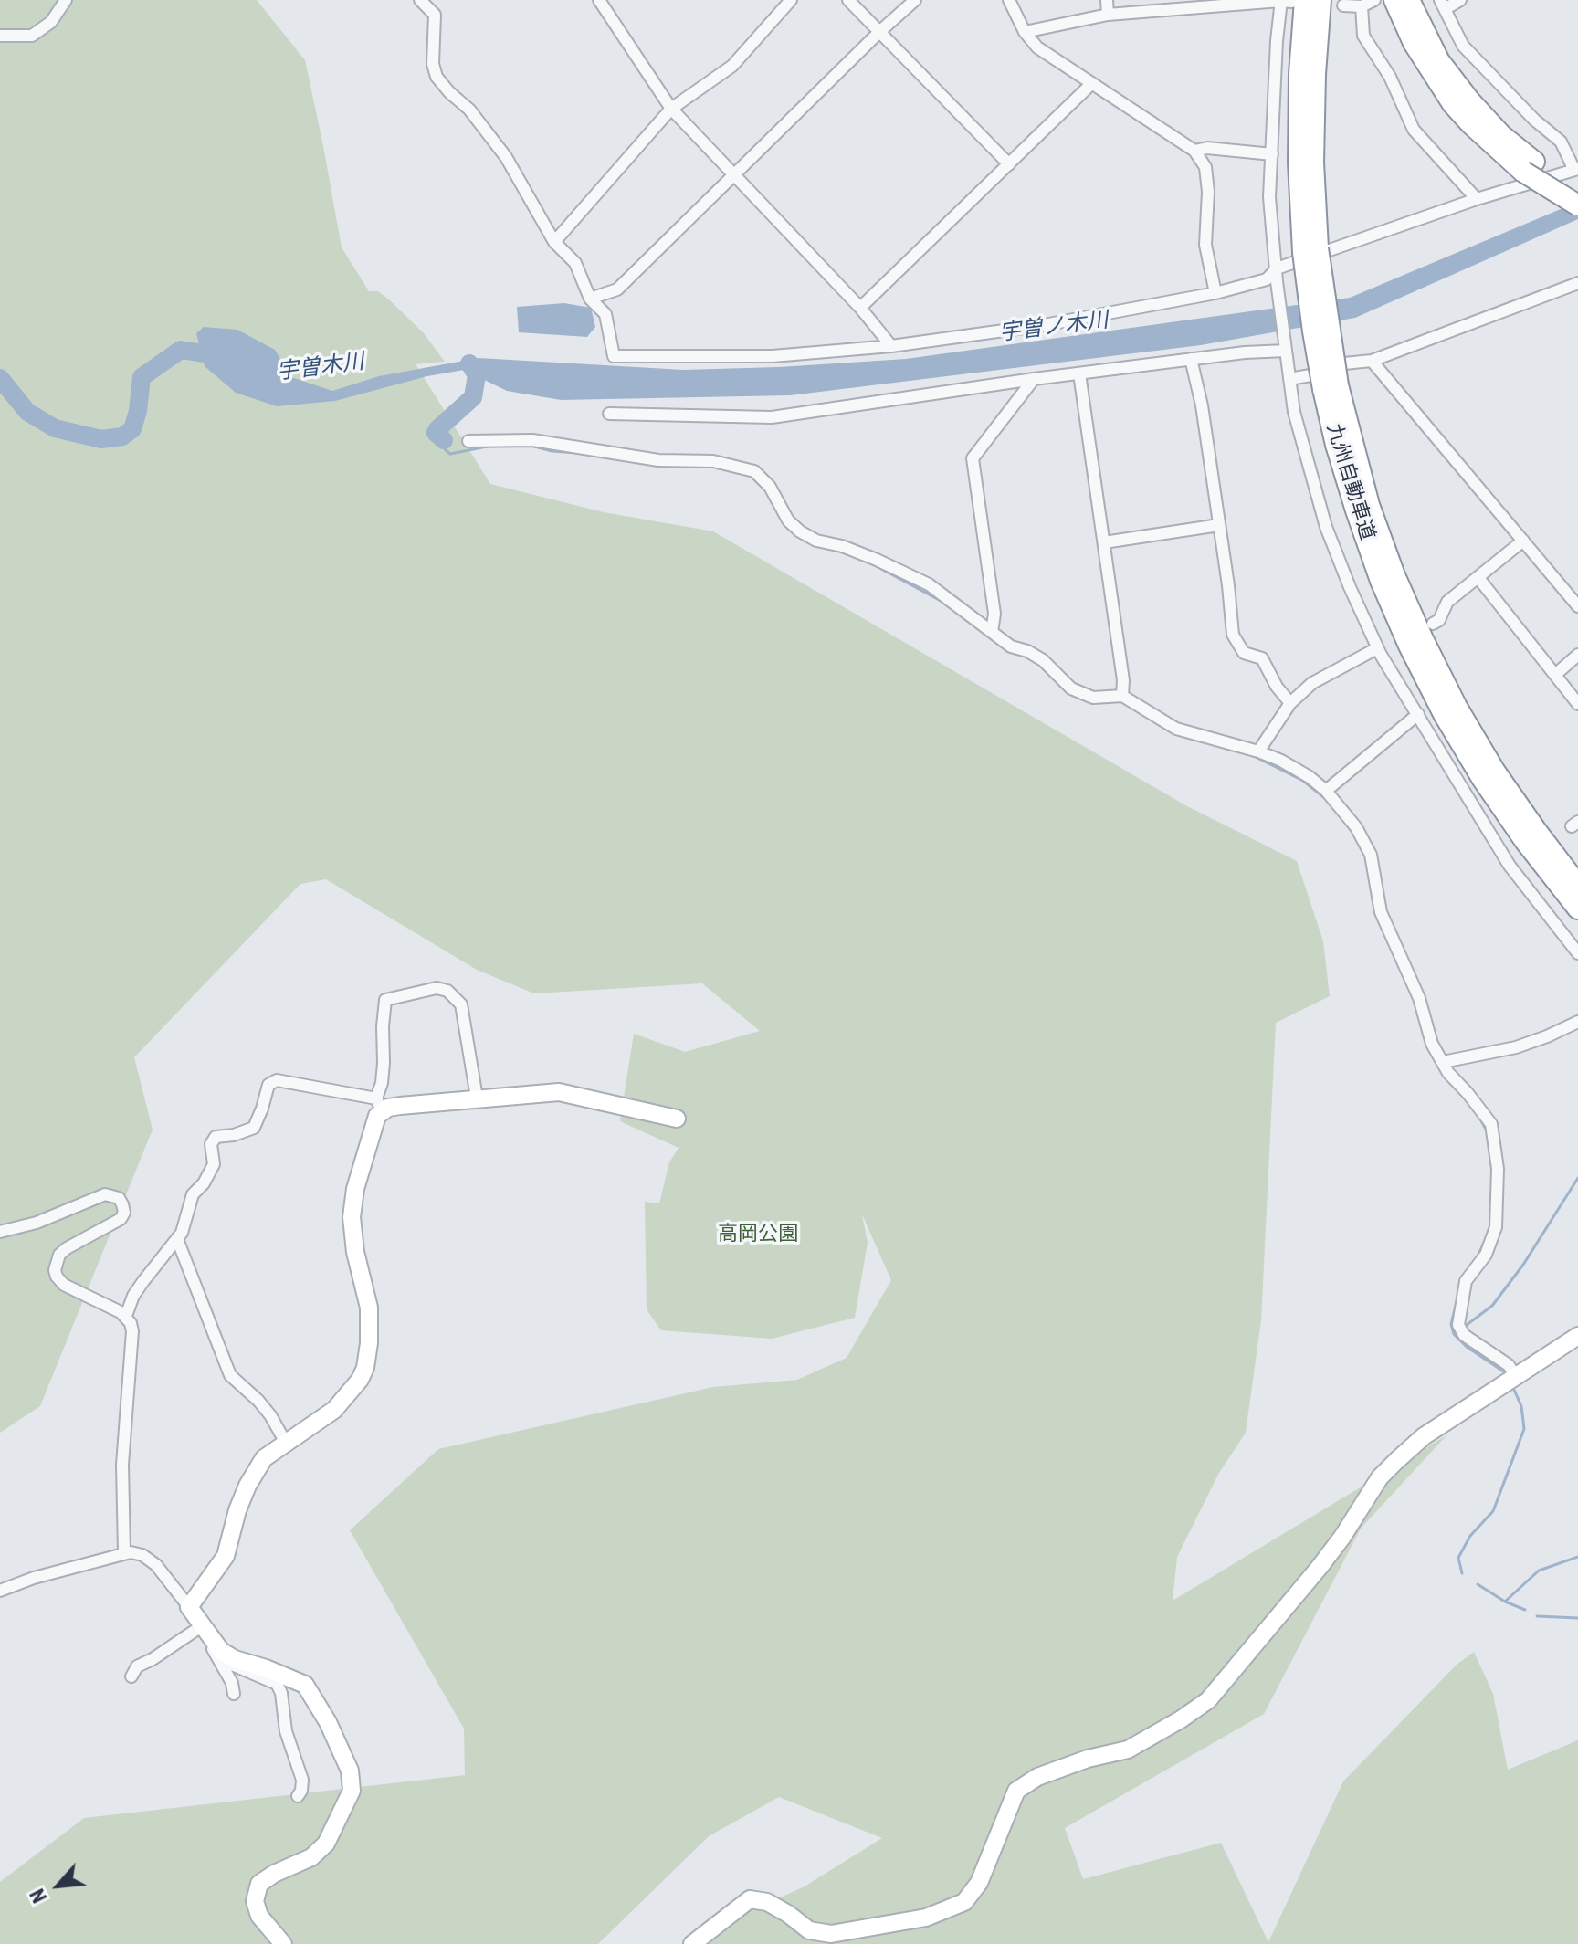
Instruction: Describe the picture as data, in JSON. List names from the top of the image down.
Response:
{
  "streets": {
    "highway": ["九州自動車道"]
  },
  "water": ["宇曽ノ木川", "宇曽木川"],
  "parks": ["高岡公園"],
  "north": "bottom left"
}
